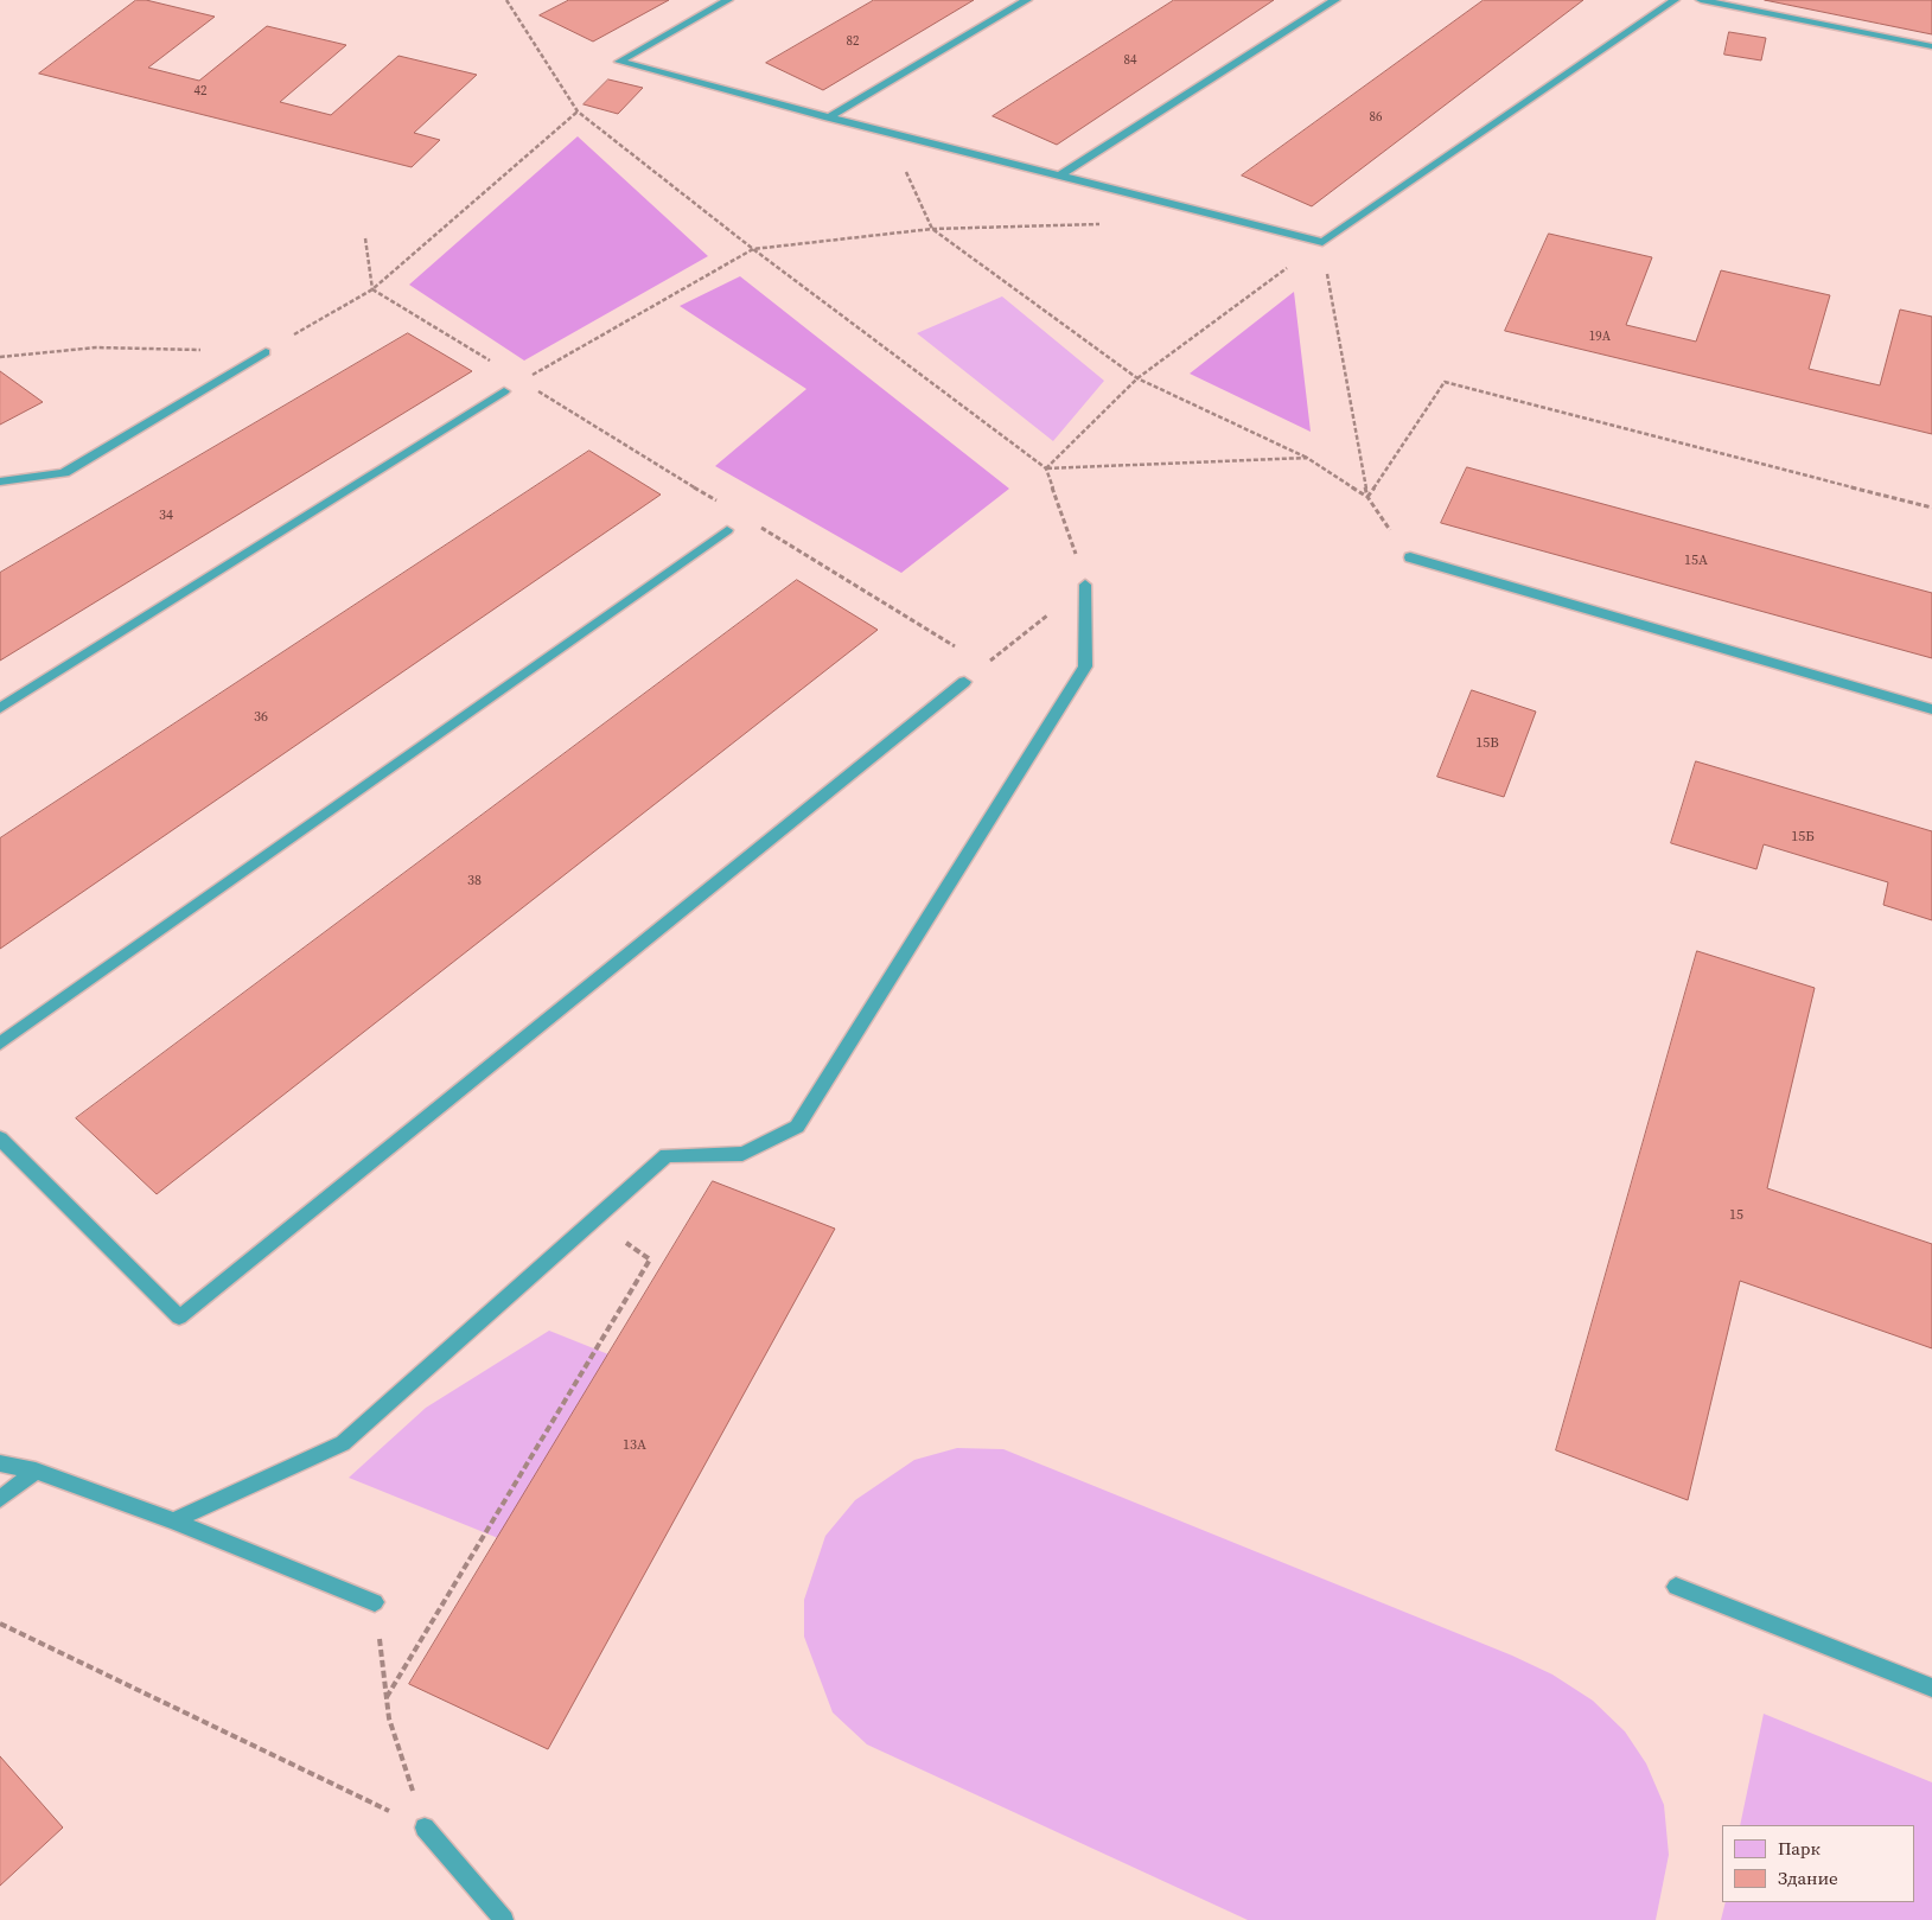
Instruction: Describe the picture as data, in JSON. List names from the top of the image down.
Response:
{
  "house_numbers": [
    "82",
    "84",
    "42",
    "86",
    "19А",
    "34",
    "15А",
    "36",
    "15В",
    "15Б",
    "38",
    "15",
    "13А"
  ],
  "legend": ["Парк", "Здание"]
}
